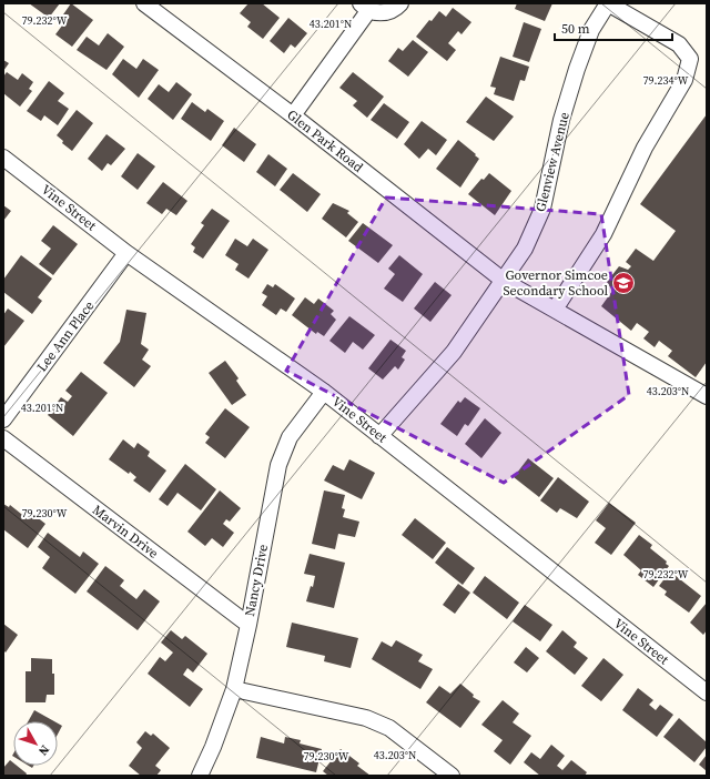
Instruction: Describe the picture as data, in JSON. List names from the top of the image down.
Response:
{
  "streets": {
    "street": [
      "Glen Park Road",
      "Glenview Avenue",
      "Vine Street",
      "Lee Ann Place",
      "Marvin Drive",
      "Nancy Drive"
    ]
  },
  "crossings": [
    ["Glen Park Road", "Glenview Avenue"],
    ["Glenview Avenue", "Vine Street"],
    ["Vine Street", "Lee Ann Place"],
    ["Vine Street", "Nancy Drive"],
    ["Marvin Drive", "Nancy Drive"]
  ],
  "places": {
    "school or university": ["Governor Simcoe Secondary School"]
  },
  "scale_bar": "50 m",
  "north": "bottom right",
  "coordinates": [
    "79.232°W",
    "43.201°N",
    "79.234°W",
    "43.203°N",
    "79.230°W"
  ]
}
